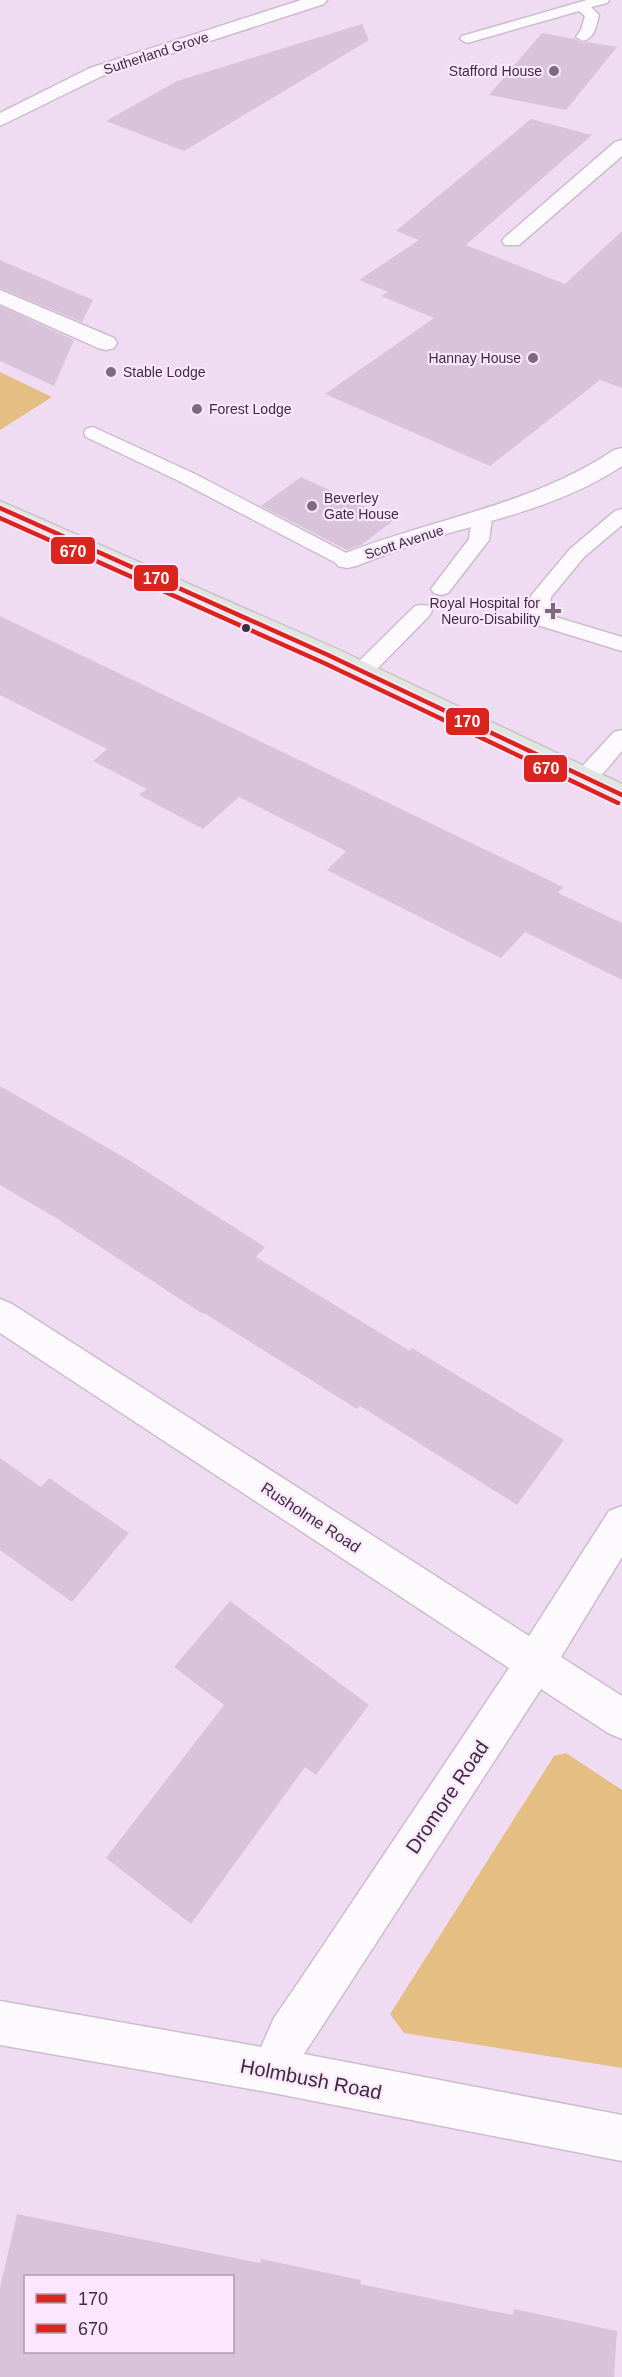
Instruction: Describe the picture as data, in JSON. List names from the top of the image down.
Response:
{
  "streets": {
    "street": [
      "Sutherland Grove",
      "Scott Avenue",
      "Rusholme Road",
      "Dromore Road",
      "Holmbush Road"
    ]
  },
  "crossings": [
    ["Rusholme Road", "Dromore Road"],
    ["Dromore Road", "Holmbush Road"]
  ],
  "places": {
    "other": [
      "Stafford House",
      "Hannay House",
      "Stable Lodge",
      "Forest Lodge",
      "Beverley Gate House"
    ],
    "health": ["Royal Hospital for Neuro-Disability"]
  },
  "lines": ["transit line 170", "transit line 670"],
  "legend": ["170", "670"]
}
